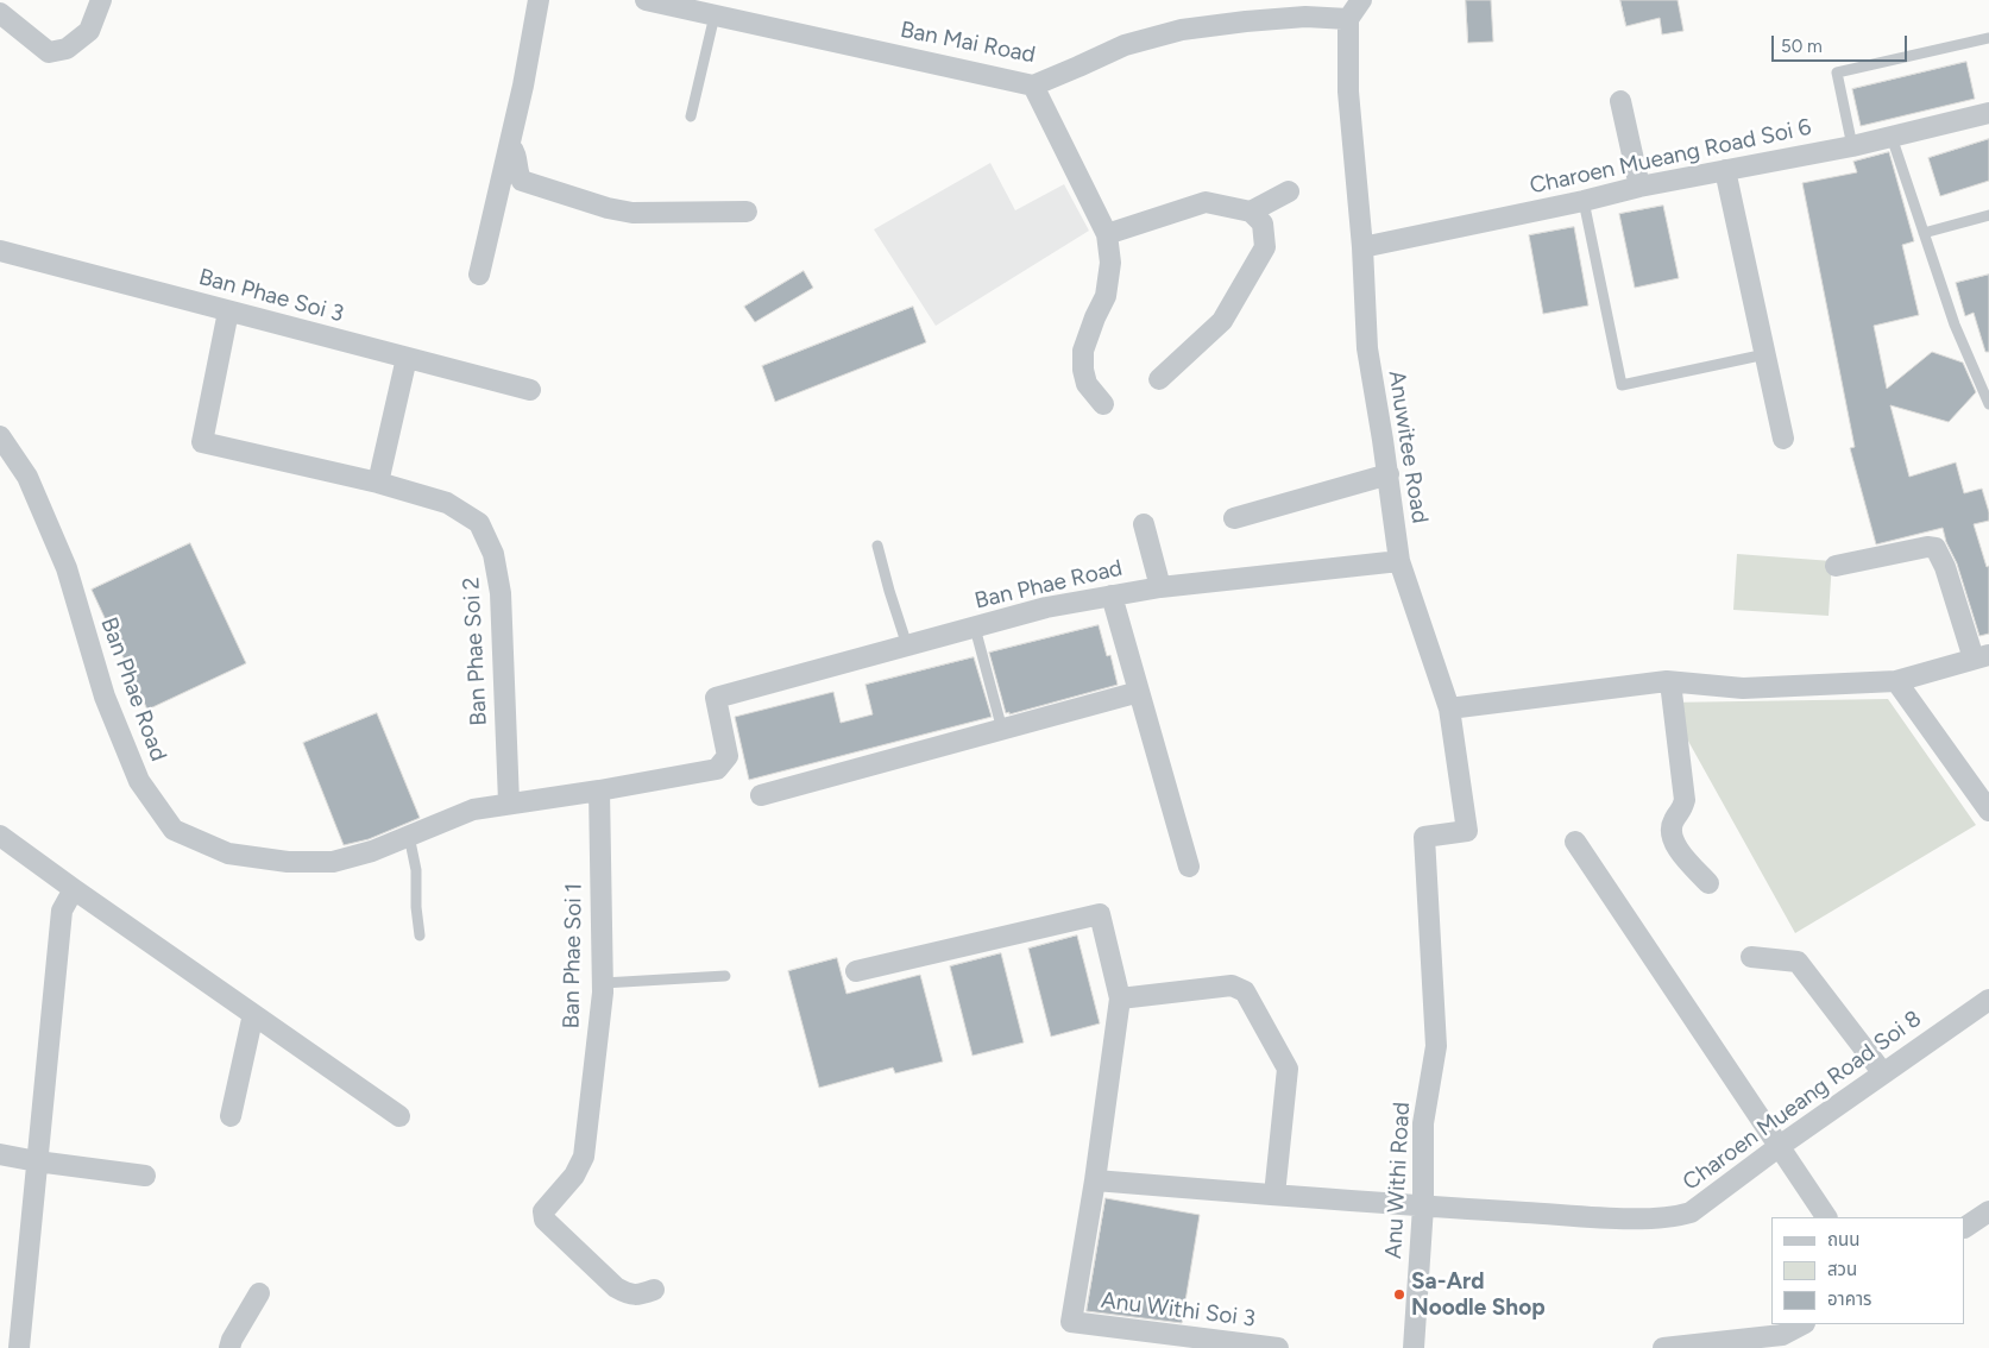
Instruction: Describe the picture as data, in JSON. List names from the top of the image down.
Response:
{
  "streets": {
    "street": [
      "Ban Mai Road",
      "Charoen Mueang Road Soi 6",
      "Ban Phae Soi 3",
      "Anuwitee Road",
      "Ban Phae Road",
      "Ban Phae Soi 2",
      "Ban Phae Soi 1",
      "Charoen Mueang Road Soi 8",
      "Anu Withi Road",
      "Anu Withi Soi 3"
    ]
  },
  "crossings": [
    ["Ban Mai Road", "Anuwitee Road"],
    ["Charoen Mueang Road Soi 6", "Anuwitee Road"],
    ["Ban Phae Soi 3", "Ban Phae Soi 2"],
    ["Anuwitee Road", "Ban Phae Road"],
    ["Anuwitee Road", "Anu Withi Road"],
    ["Ban Phae Road", "Ban Phae Soi 2"],
    ["Ban Phae Road", "Ban Phae Soi 1"],
    ["Charoen Mueang Road Soi 8", "Anu Withi Road"],
    ["Charoen Mueang Road Soi 8", "Anu Withi Soi 3"]
  ],
  "places": ["Sa-Ard Noodle Shop"],
  "legend": ["ถนน", "สวน", "อาคาร"],
  "scale_bar": "50 m"
}
